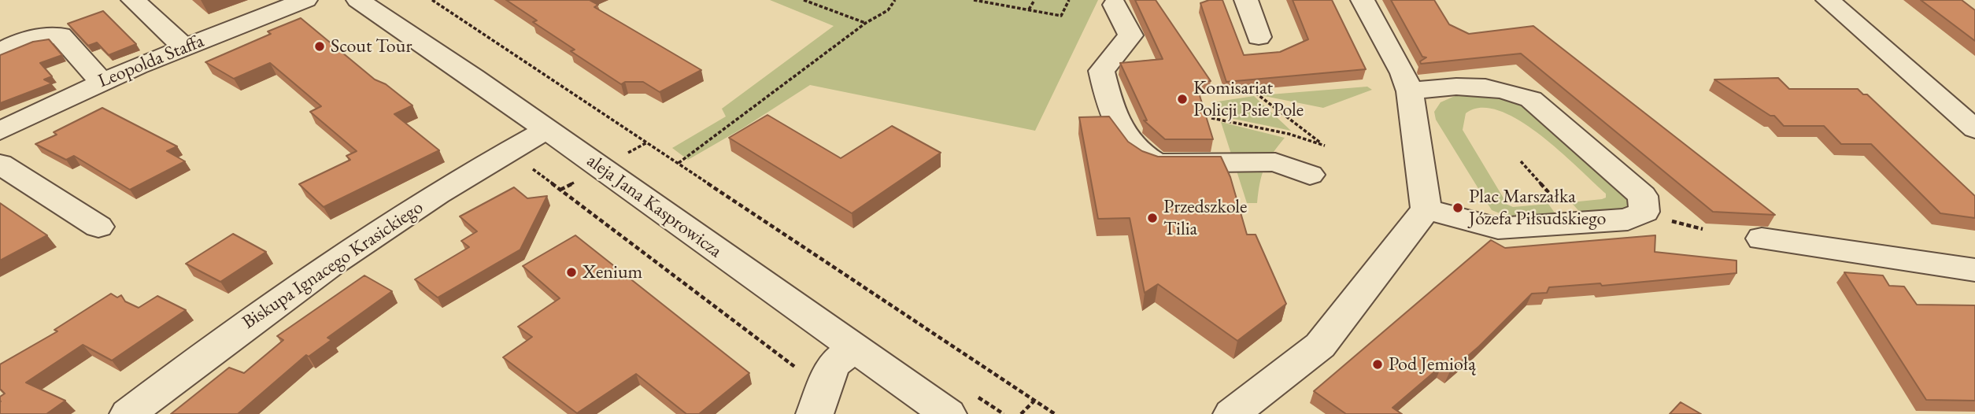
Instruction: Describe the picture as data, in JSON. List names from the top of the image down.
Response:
{
  "streets": {
    "street": ["Leopolda Staffa", "aleja Jana Kasprowicza", "Biskupa Ignacego Krasickiego"]
  },
  "crossings": [
    ["aleja Jana Kasprowicza", "Biskupa Ignacego Krasickiego"]
  ],
  "places": [
    "Scout Tour",
    "Komisariat Policji Psie Pole",
    "Plac Marszałka Józefa Piłsudskiego",
    "Przedszkole Tilia",
    "Xenium",
    "Pod Jemiołą"
  ]
}
